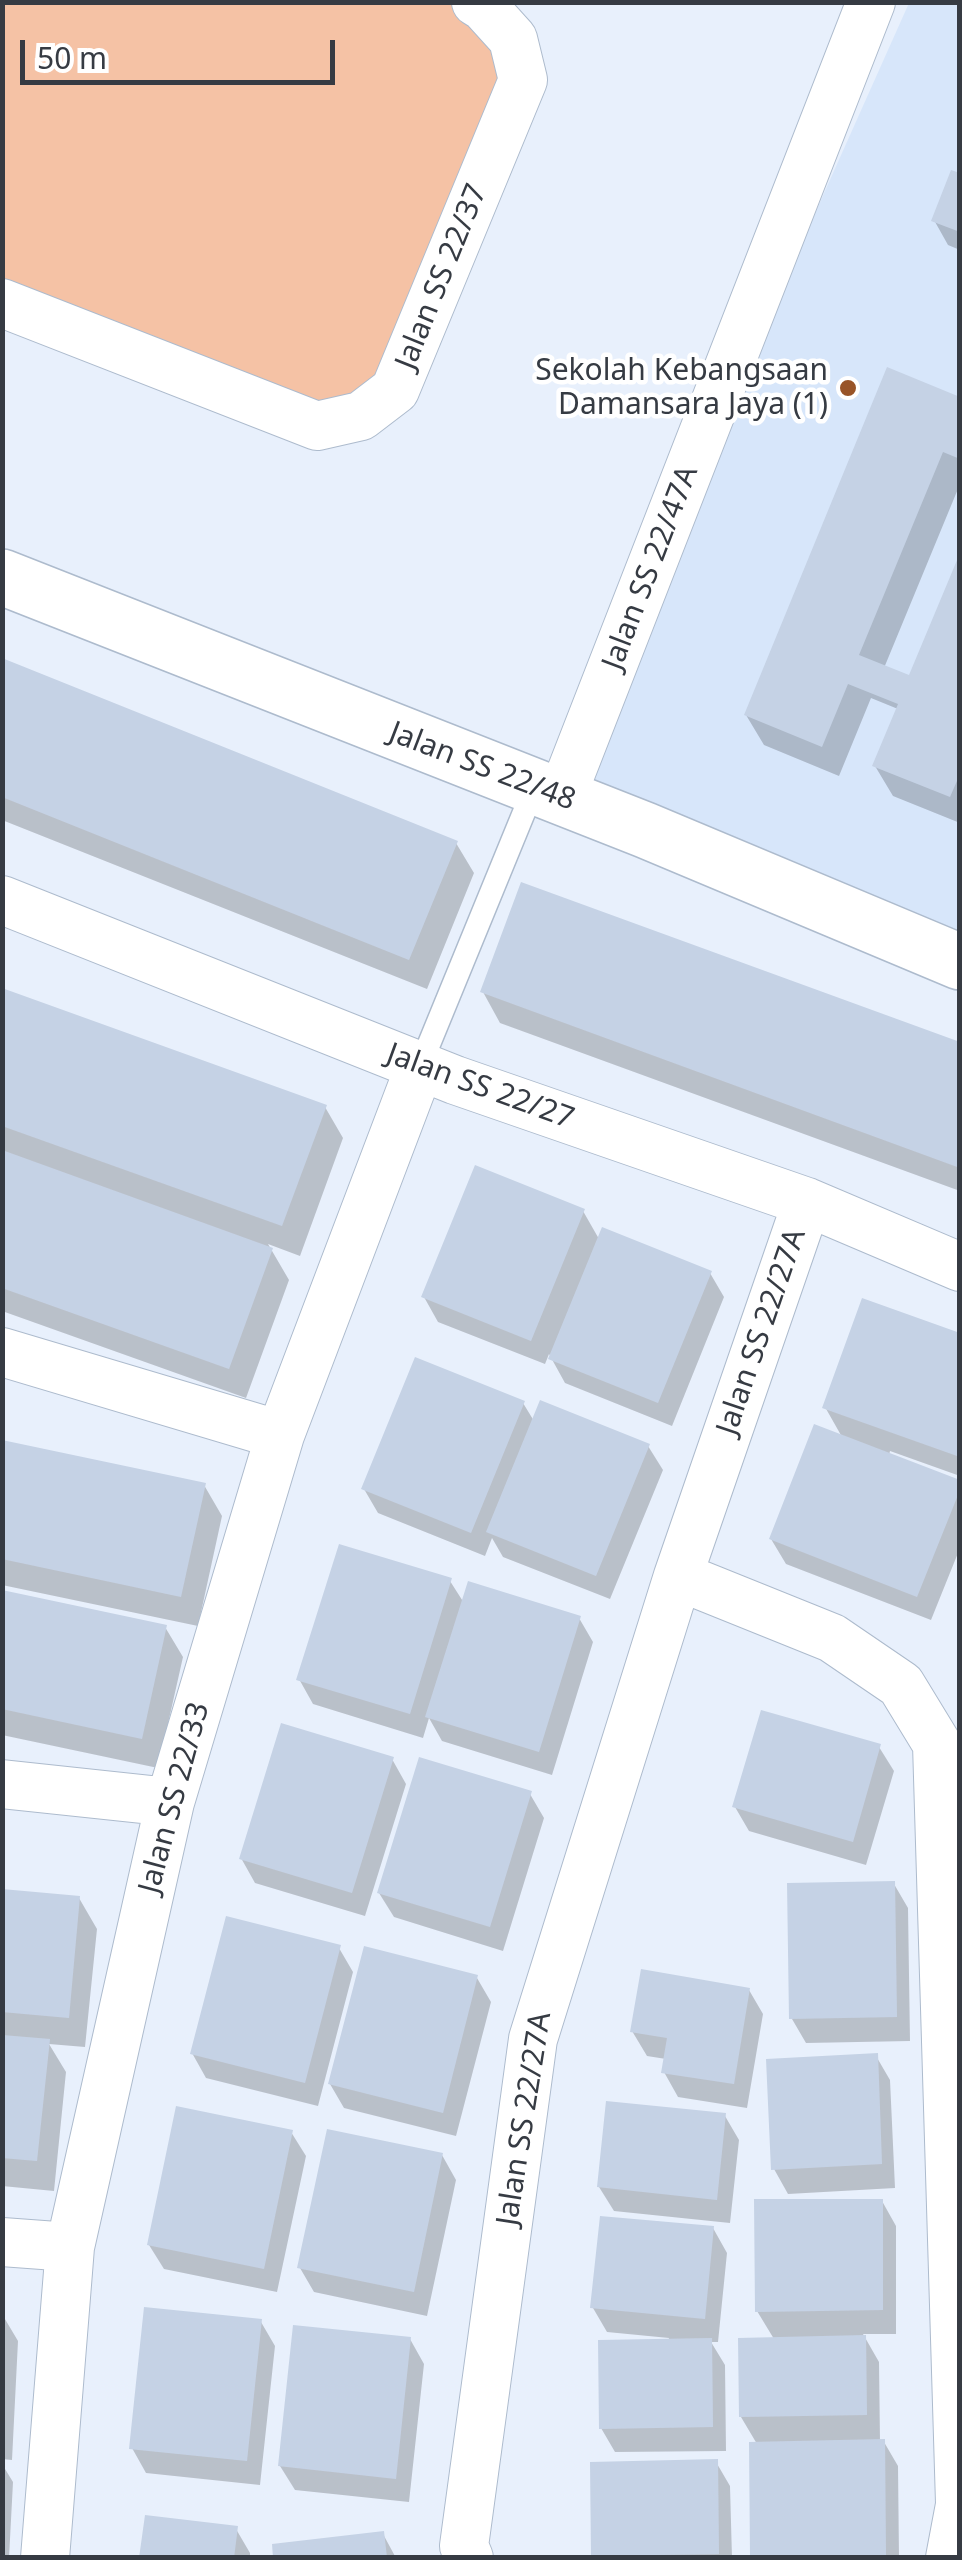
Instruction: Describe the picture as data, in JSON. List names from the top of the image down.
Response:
{
  "streets": {
    "street": [
      "Jalan SS 22/37",
      "Jalan SS 22/47A",
      "Jalan SS 22/48",
      "Jalan SS 22/27",
      "Jalan SS 22/27A",
      "Jalan SS 22/33"
    ]
  },
  "crossings": [
    ["Jalan SS 22/47A", "Jalan SS 22/48"],
    ["Jalan SS 22/27", "Jalan SS 22/27A"],
    ["Jalan SS 22/27", "Jalan SS 22/33"]
  ],
  "places": ["Sekolah Kebangsaan Damansara Jaya (1)"],
  "scale_bar": "50 m"
}
